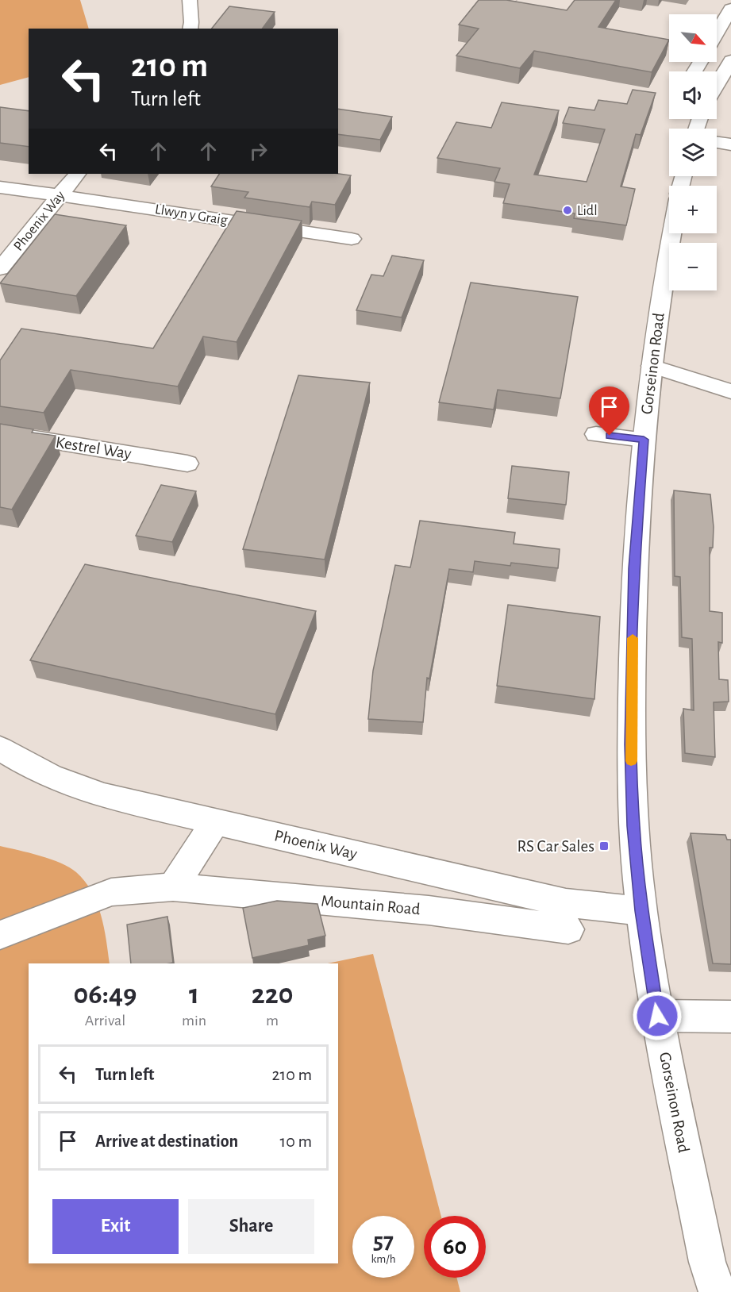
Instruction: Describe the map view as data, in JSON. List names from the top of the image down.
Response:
{
  "streets": {
    "street": [
      "Llwyn y Graig",
      "Phoenix Way",
      "Gorseinon Road",
      "Kestrel Way",
      "Mountain Road"
    ]
  },
  "crossings": [
    ["Llwyn y Graig", "Phoenix Way"],
    ["Phoenix Way", "Gorseinon Road"]
  ],
  "places": {
    "other": ["Lidl"],
    "transit": ["RS Car Sales"]
  },
  "north": "bottom right",
  "page": {
    "map_buttons": ["+", "−"],
    "turn": ["210 m", "Turn left"],
    "eta": [
      "06:49",
      "Arrival",
      "1",
      "min",
      "220",
      "m"
    ],
    "list": [
      {
        "name": "Turn left",
        "value": "210 m"
      },
      {
        "name": "Arrive at destination",
        "value": "10 m"
      }
    ],
    "buttons": ["Exit", "Share"],
    "speed": "57 km/h",
    "limit": "60"
  }
}
